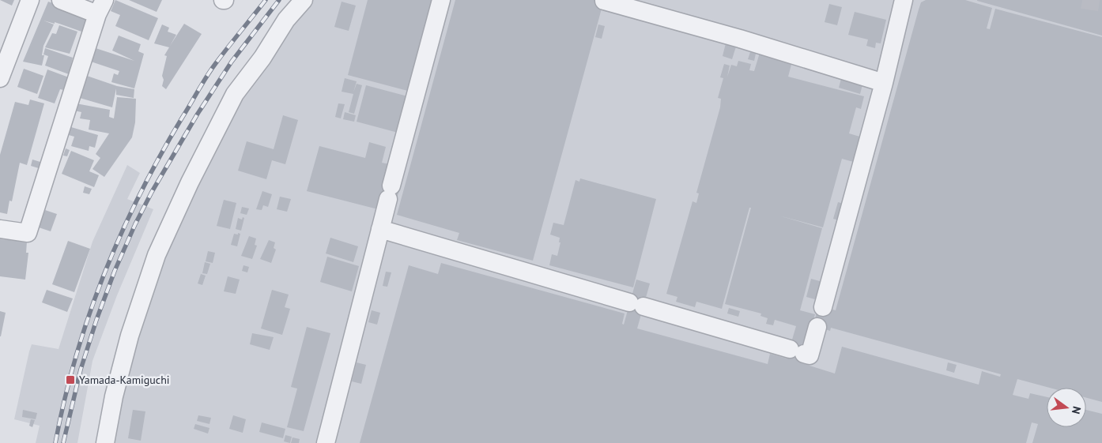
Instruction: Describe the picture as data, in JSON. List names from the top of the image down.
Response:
{
  "places": {
    "transit": ["Yamada-Kamiguchi"]
  },
  "north": "right"
}
